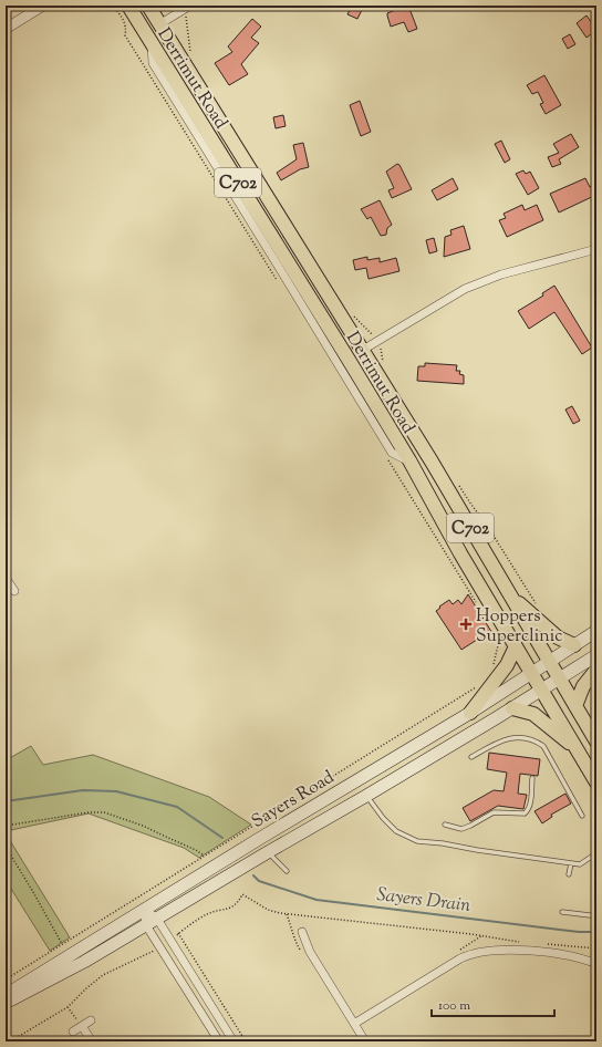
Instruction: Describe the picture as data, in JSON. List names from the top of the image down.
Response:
{
  "streets": {
    "highway": ["Derrimut Road", "C702"],
    "main road": ["Sayers Road"]
  },
  "crossings": [
    ["Derrimut Road", "Sayers Road"]
  ],
  "water": ["Sayers Drain"],
  "places": {
    "health": ["Hoppers Superclinic"]
  },
  "scale_bar": "100 m"
}
